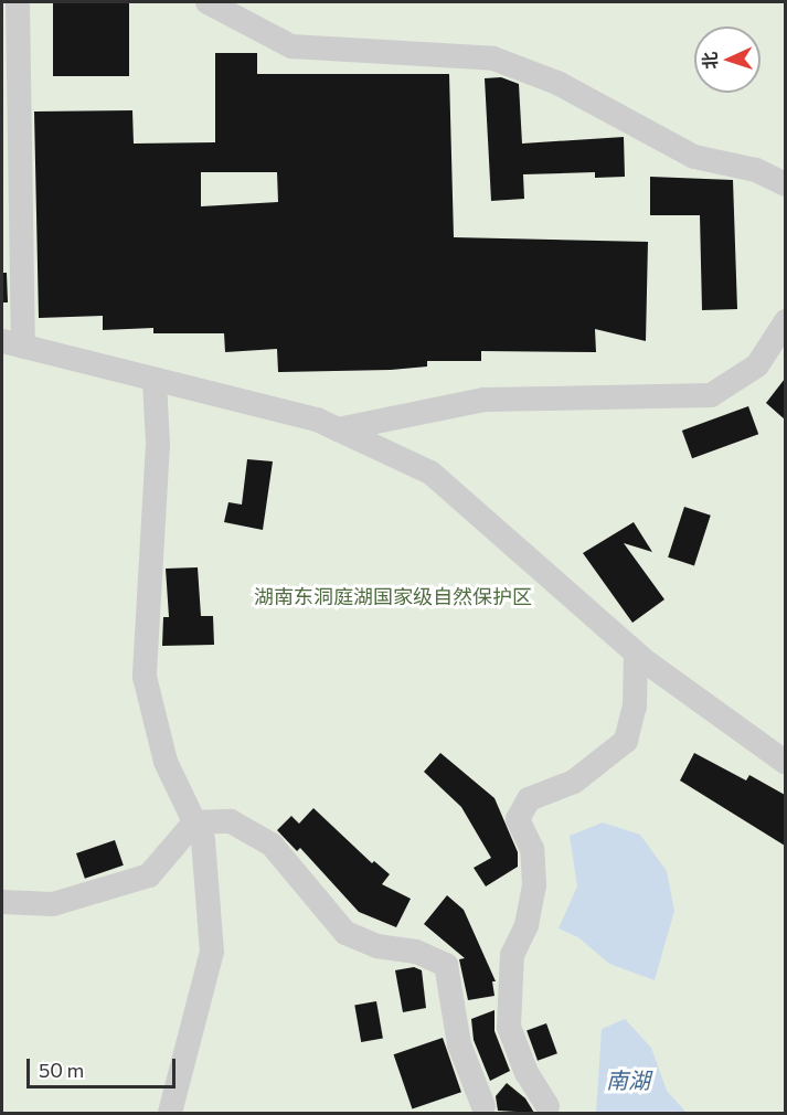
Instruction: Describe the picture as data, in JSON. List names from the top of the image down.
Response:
{
  "water": ["南湖"],
  "parks": ["湖南东洞庭湖国家级自然保护区"],
  "scale_bar": "50 m",
  "north": "left"
}
